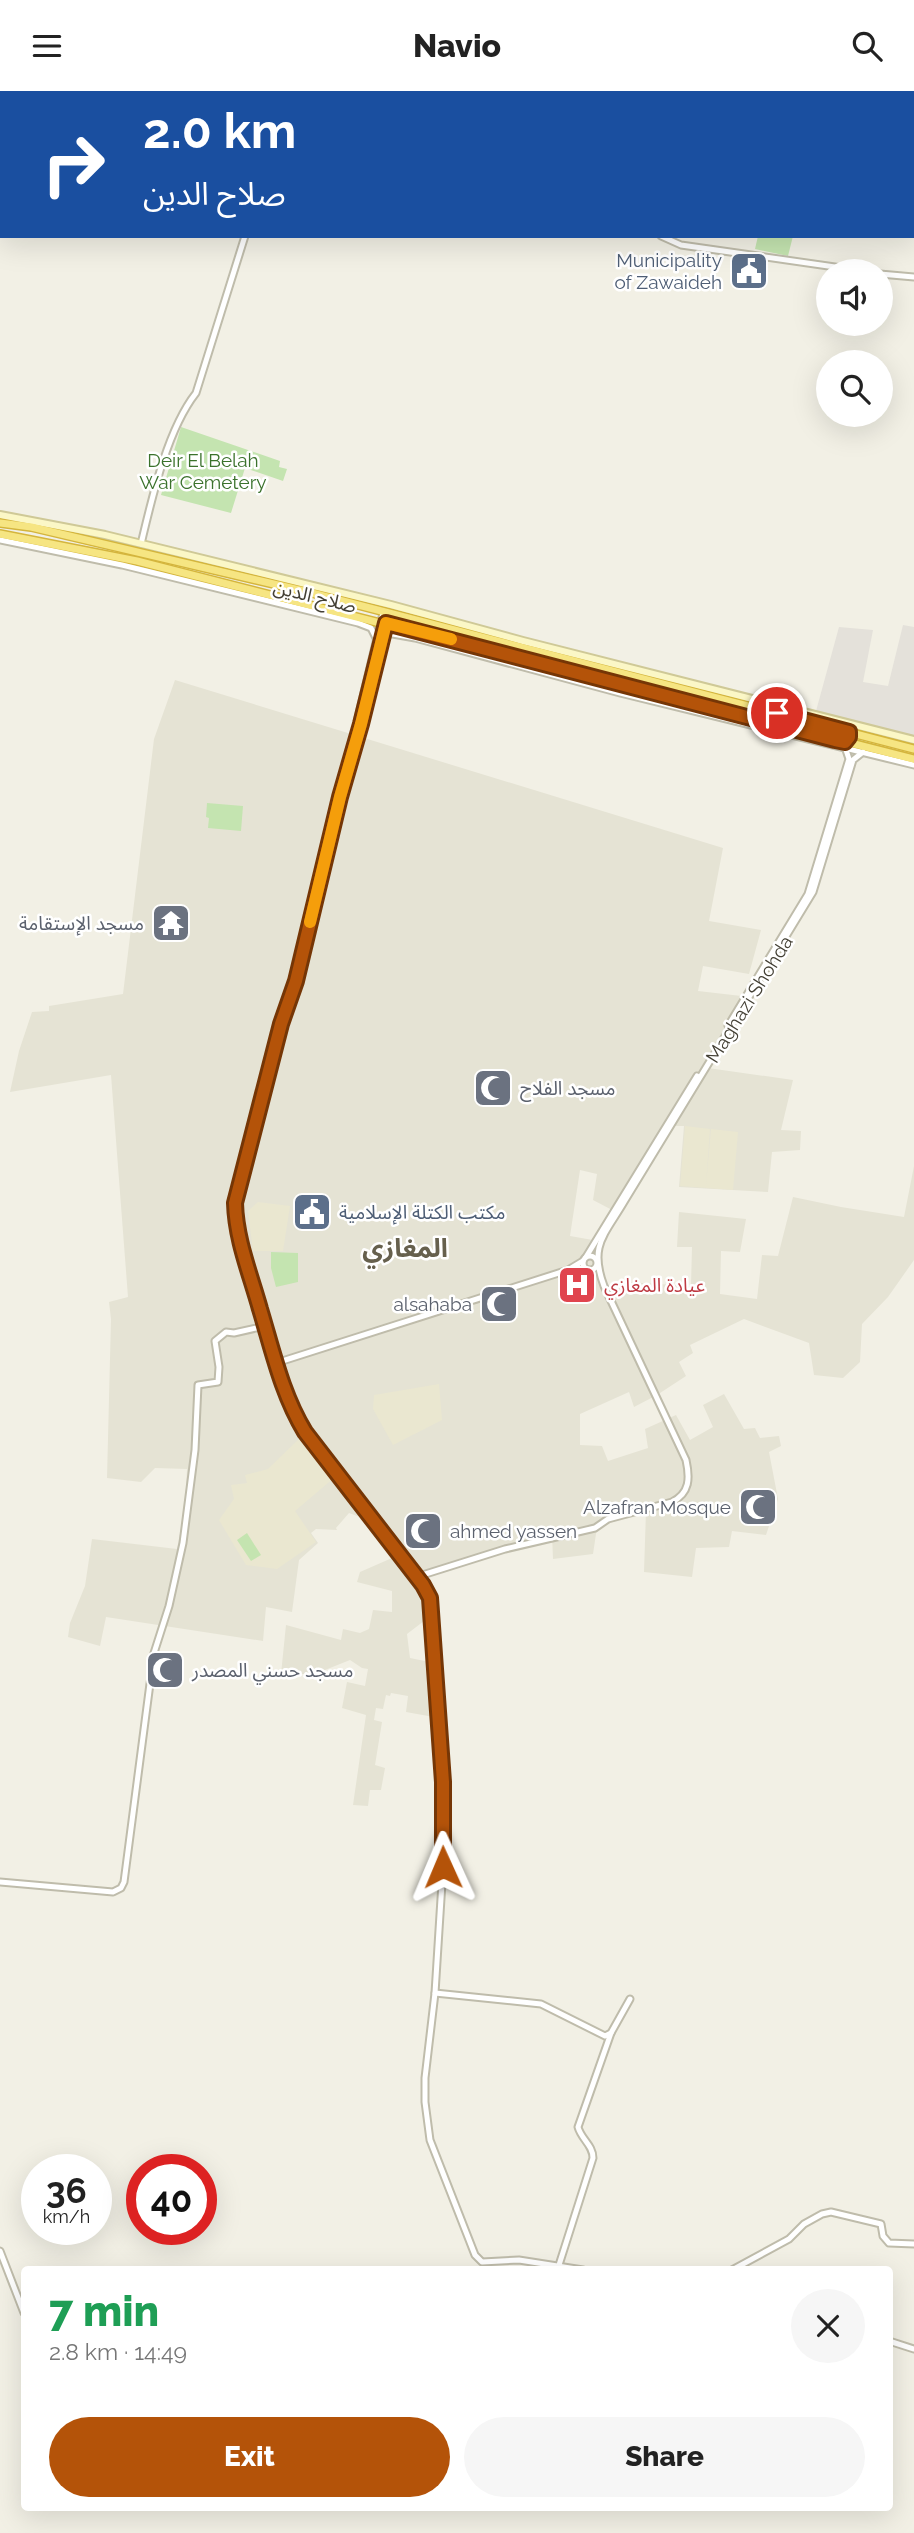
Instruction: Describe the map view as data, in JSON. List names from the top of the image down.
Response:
{
  "streets": {
    "highway": ["صلاح الدين"],
    "street": ["Maghazi Shohda"]
  },
  "crossings": [
    ["صلاح الدين", "Maghazi Shohda"]
  ],
  "districts": ["المغازي"],
  "parks": ["Deir El Belah War Cemetery"],
  "places": {
    "public building": ["Municipality of Zawaideh", "مكتب الكتلة الإسلامية"],
    "temple": ["مسجد الإستقامة"],
    "mosque": [
      "مسجد الفلاح",
      "alsahaba",
      "Alzafran Mosque",
      "ahmed yassen",
      "مسجد حسني المصدر"
    ],
    "hospital": ["عيادة المغازي"]
  },
  "page": {
    "header": "Navio",
    "turn": ["2.0 km", "صلاح الدين"],
    "speed": "36 km/h",
    "limit": "40",
    "heading": ["7 min", "2.8 km · 14:49"],
    "buttons": ["Exit", "Share"]
  }
}
